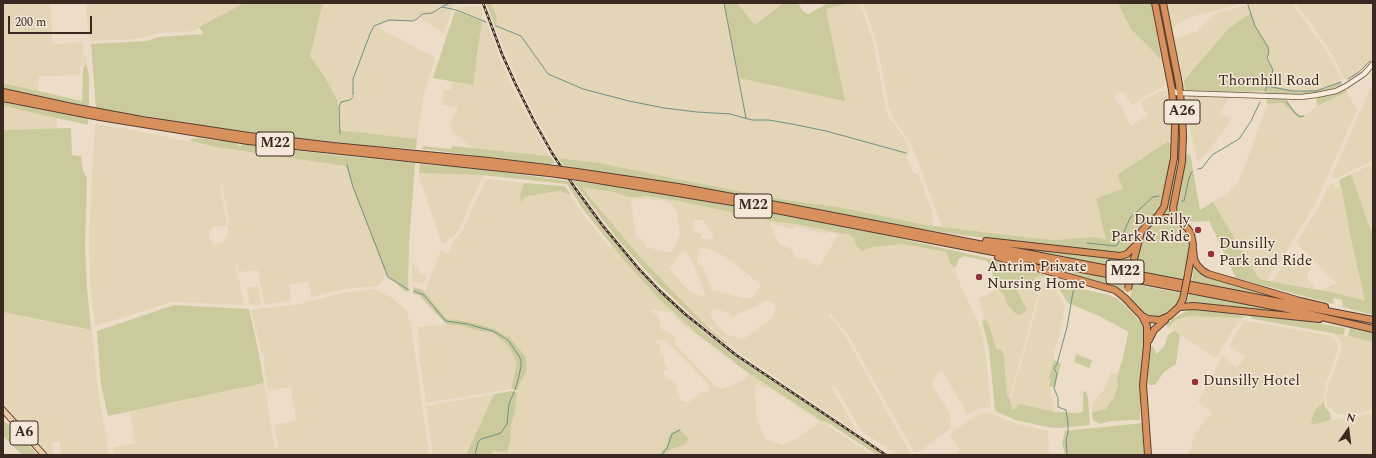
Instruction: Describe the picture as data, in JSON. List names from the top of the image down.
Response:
{
  "streets": {
    "highway": ["A26", "M22"],
    "main road": ["A6"],
    "street": ["Thornhill Road"]
  },
  "crossings": [
    ["Thornhill Road", "A26"]
  ],
  "places": [
    "Dunsilly Park & Ride",
    "Dunsilly Park and Ride",
    "Antrim Private Nursing Home",
    "Dunsilly Hotel"
  ],
  "scale_bar": "200 m",
  "north": "top"
}
